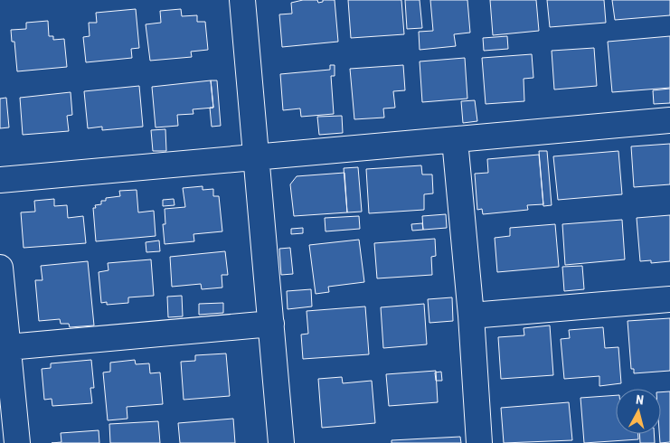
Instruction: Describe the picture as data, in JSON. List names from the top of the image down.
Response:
{
  "north": "top"
}
